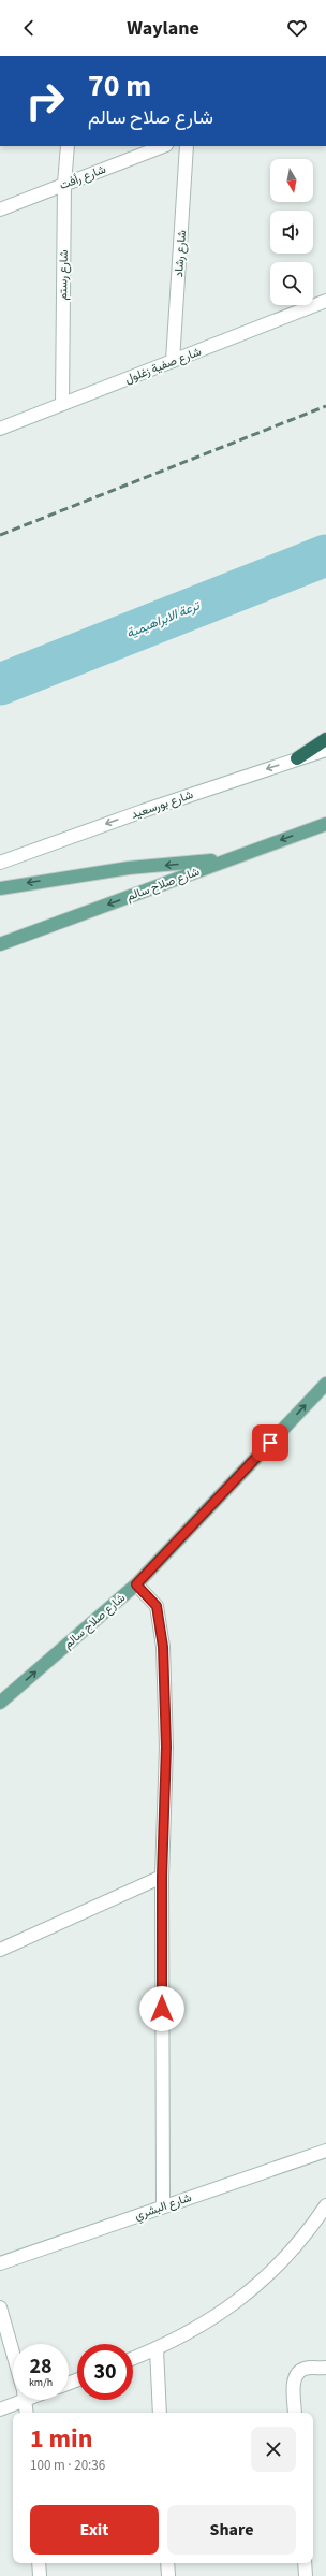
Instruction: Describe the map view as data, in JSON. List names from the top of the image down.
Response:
{
  "streets": {
    "main road": ["شارع صلاح سالم"],
    "street": [
      "شارع رأفت",
      "شارع رشاد",
      "شارع رستم",
      "شارع صفية زغلول",
      "شارع بورسعيد",
      "شارع البشري"
    ]
  },
  "crossings": [
    ["شارع رأفت", "شارع رستم"],
    ["شارع رشاد", "شارع صفية زغلول"],
    ["شارع رستم", "شارع صفية زغلول"]
  ],
  "one_way": ["شارع بورسعيد"],
  "water": ["ترعة الابراهيمية"],
  "north": "bottom",
  "page": {
    "header": "Waylane",
    "turn": ["70 m", "شارع صلاح سالم"],
    "speed": "28 km/h",
    "limit": "30",
    "heading": ["1 min", "100 m · 20:36"],
    "buttons": ["Exit", "Share"]
  }
}
